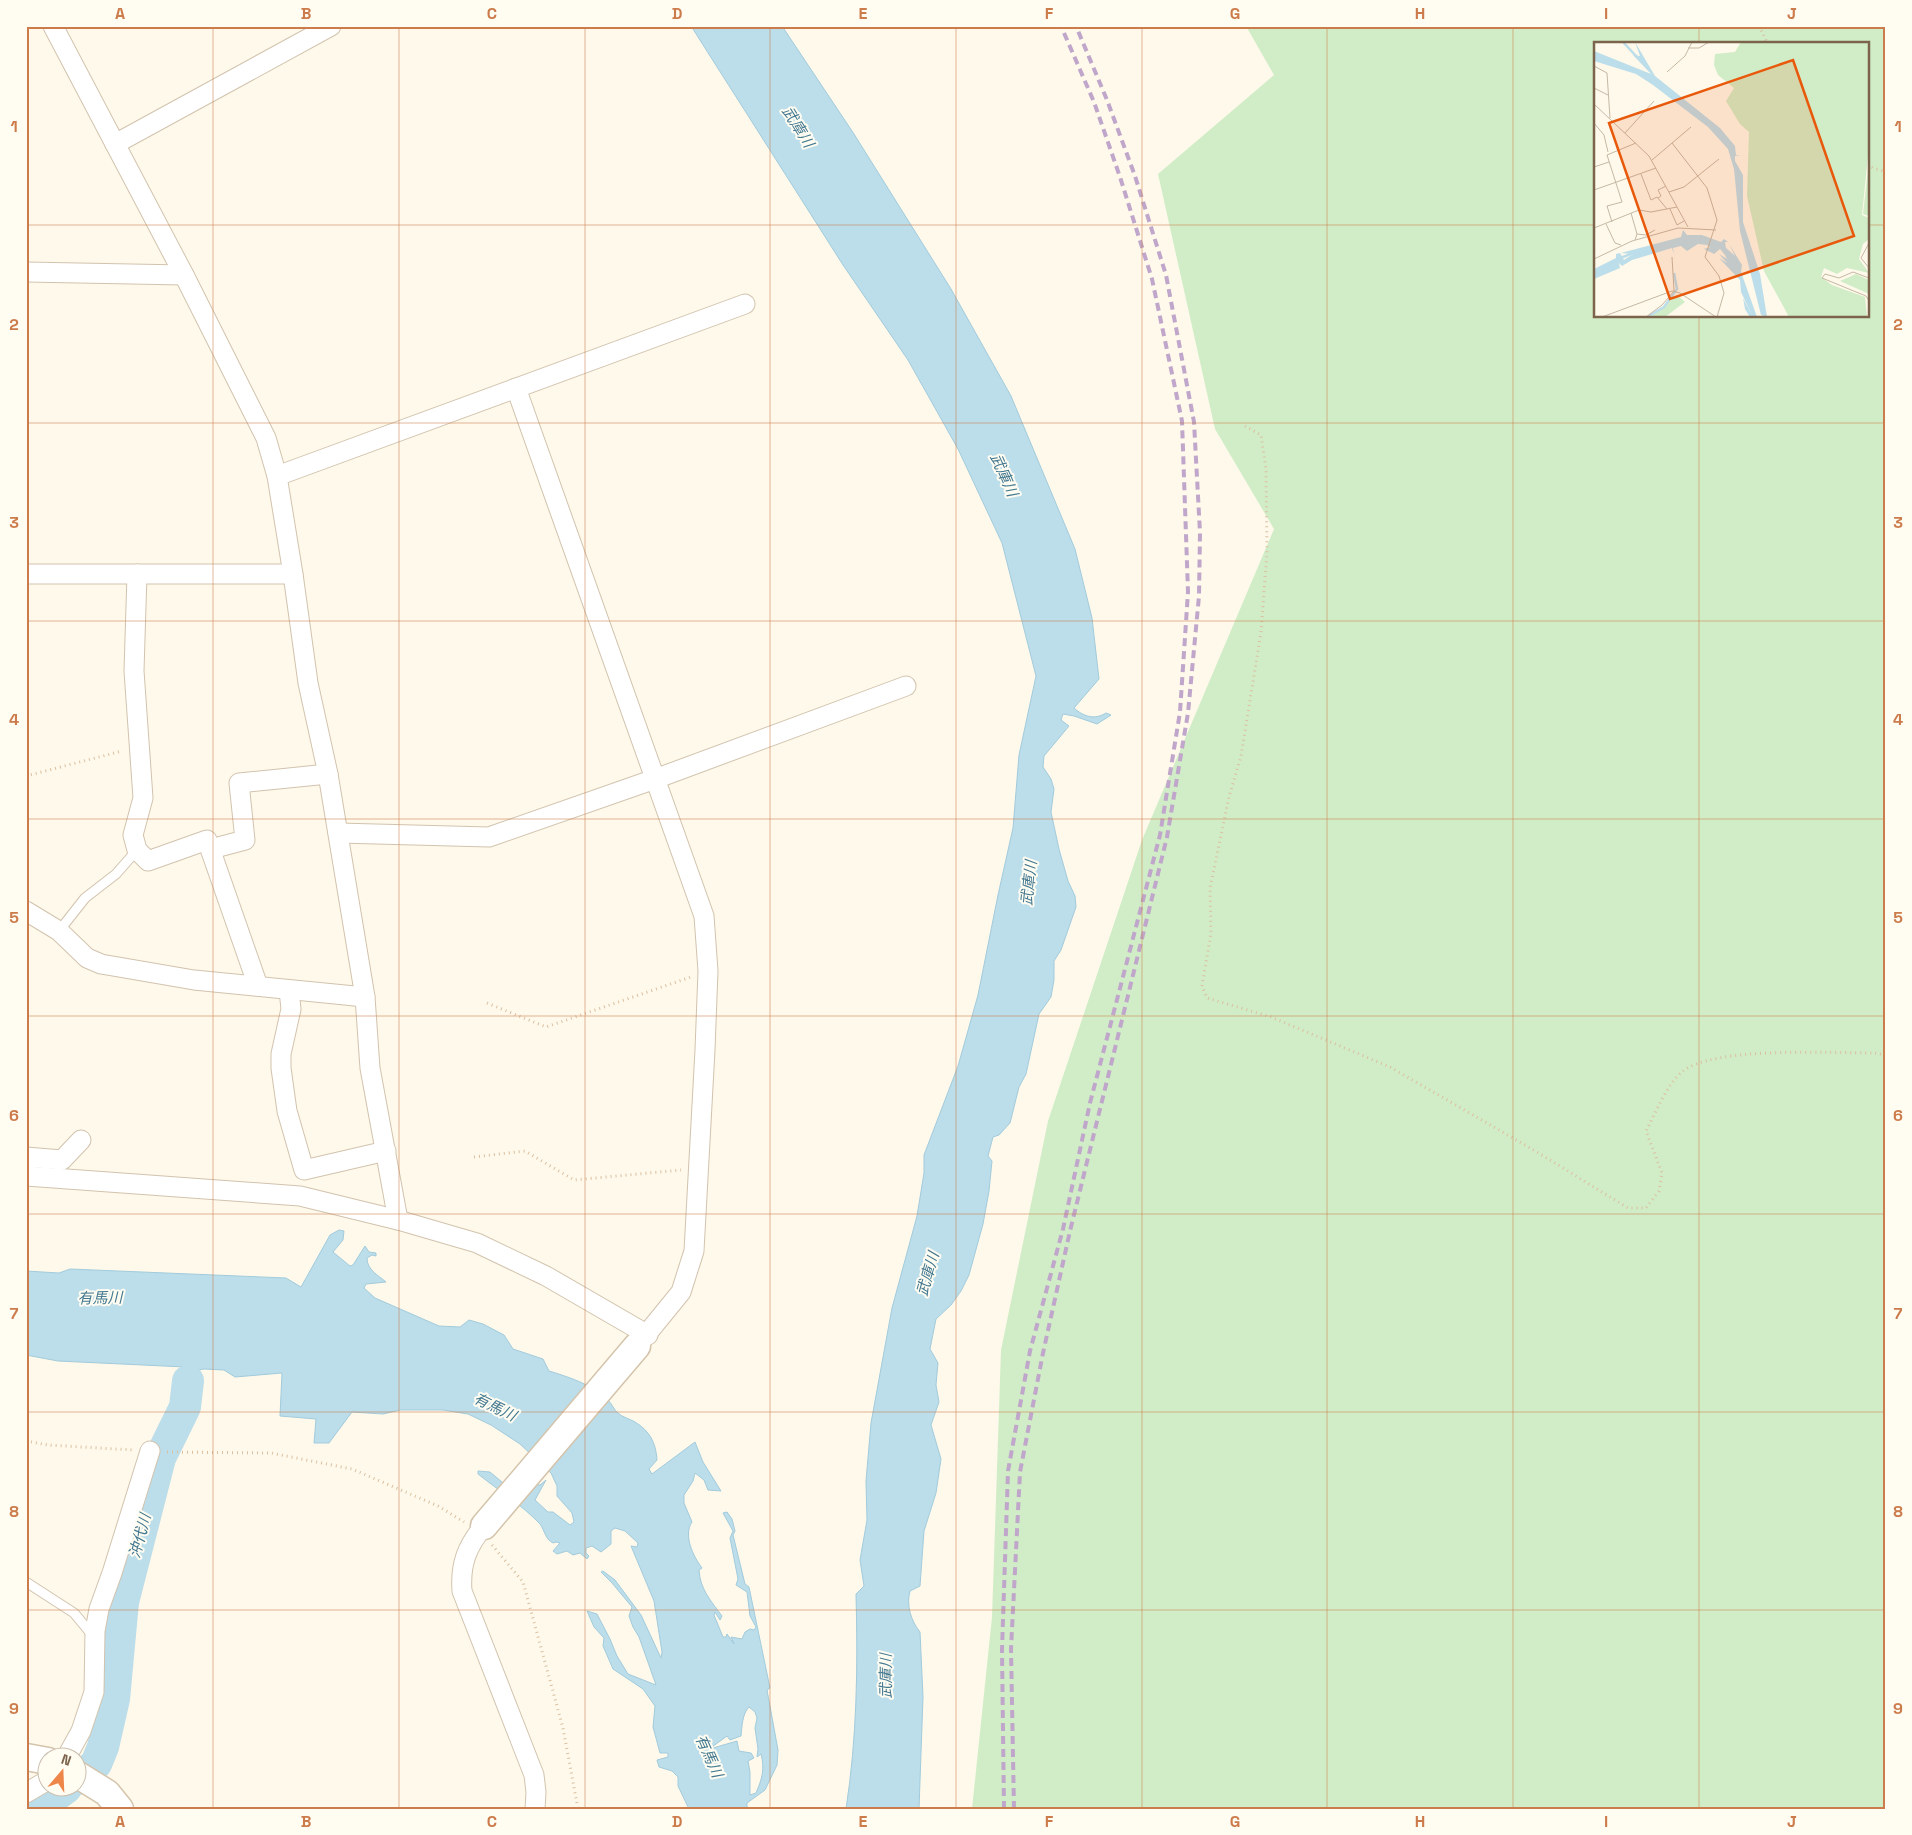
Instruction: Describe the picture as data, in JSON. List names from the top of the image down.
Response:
{
  "water": ["武庫川", "有馬川", "沖代川"],
  "north": "top",
  "grid": {
    "columns": [
      "A",
      "B",
      "C",
      "D",
      "E",
      "F",
      "G",
      "H",
      "I",
      "J"
    ],
    "rows": [
      "1",
      "2",
      "3",
      "4",
      "5",
      "6",
      "7",
      "8",
      "9"
    ]
  }
}
